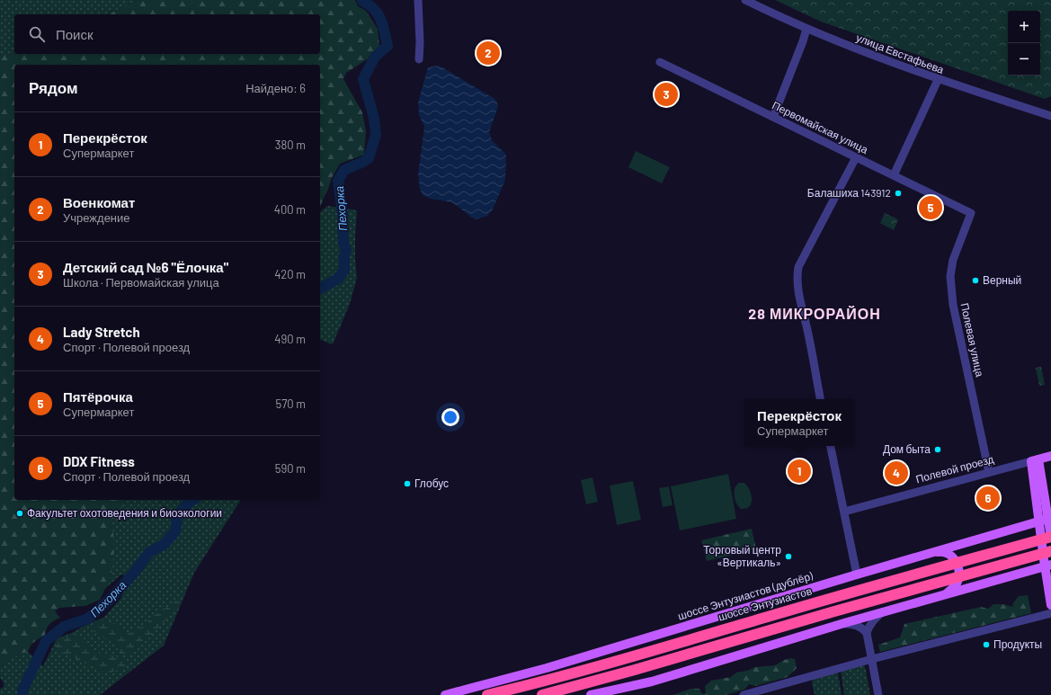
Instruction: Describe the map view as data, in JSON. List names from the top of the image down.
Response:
{
  "streets": {
    "highway": ["шоссе Энтузиастов"],
    "main road": ["Полевой проезд", "шоссе Энтузиастов (дублёр)"],
    "street": ["улица Евстафьева", "Первомайская улица", "Полевая улица"]
  },
  "crossings": [
    ["Первомайская улица", "Полевая улица"],
    ["Полевая улица", "Полевой проезд"]
  ],
  "districts": ["28 МИКРОРАЙОН"],
  "water": ["Пехорка"],
  "places": [
    "Балашиха 143912",
    "Верный",
    "Дом быта",
    "Глобус",
    "Факультет охотоведения и биоэкологии",
    "Торговый центр «Вертикаль»",
    "Продукты"
  ],
  "page": {
    "map_buttons": ["+", "−"],
    "search": "Поиск",
    "pins": [
      "2",
      "3",
      "5",
      "1",
      "4",
      "6"
    ],
    "heading": ["Рядом", "Найдено: 6"],
    "list": [
      {
        "mark": "1",
        "name": "Перекрёсток",
        "note": "Супермаркет",
        "value": "380 m"
      },
      {
        "mark": "2",
        "name": "Военкомат",
        "note": "Учреждение",
        "value": "400 m"
      },
      {
        "mark": "3",
        "name": "Детский сад №6 \"Ёлочка\"",
        "note": "Школа · Первомайская улица",
        "value": "420 m"
      },
      {
        "mark": "4",
        "name": "Lady Stretch",
        "note": "Спорт · Полевой проезд",
        "value": "490 m"
      },
      {
        "mark": "5",
        "name": "Пятёрочка",
        "note": "Супермаркет",
        "value": "570 m"
      },
      {
        "mark": "6",
        "name": "DDX Fitness",
        "note": "Спорт · Полевой проезд",
        "value": "590 m"
      }
    ],
    "popup": ["Перекрёсток", "Супермаркет"]
  }
}
